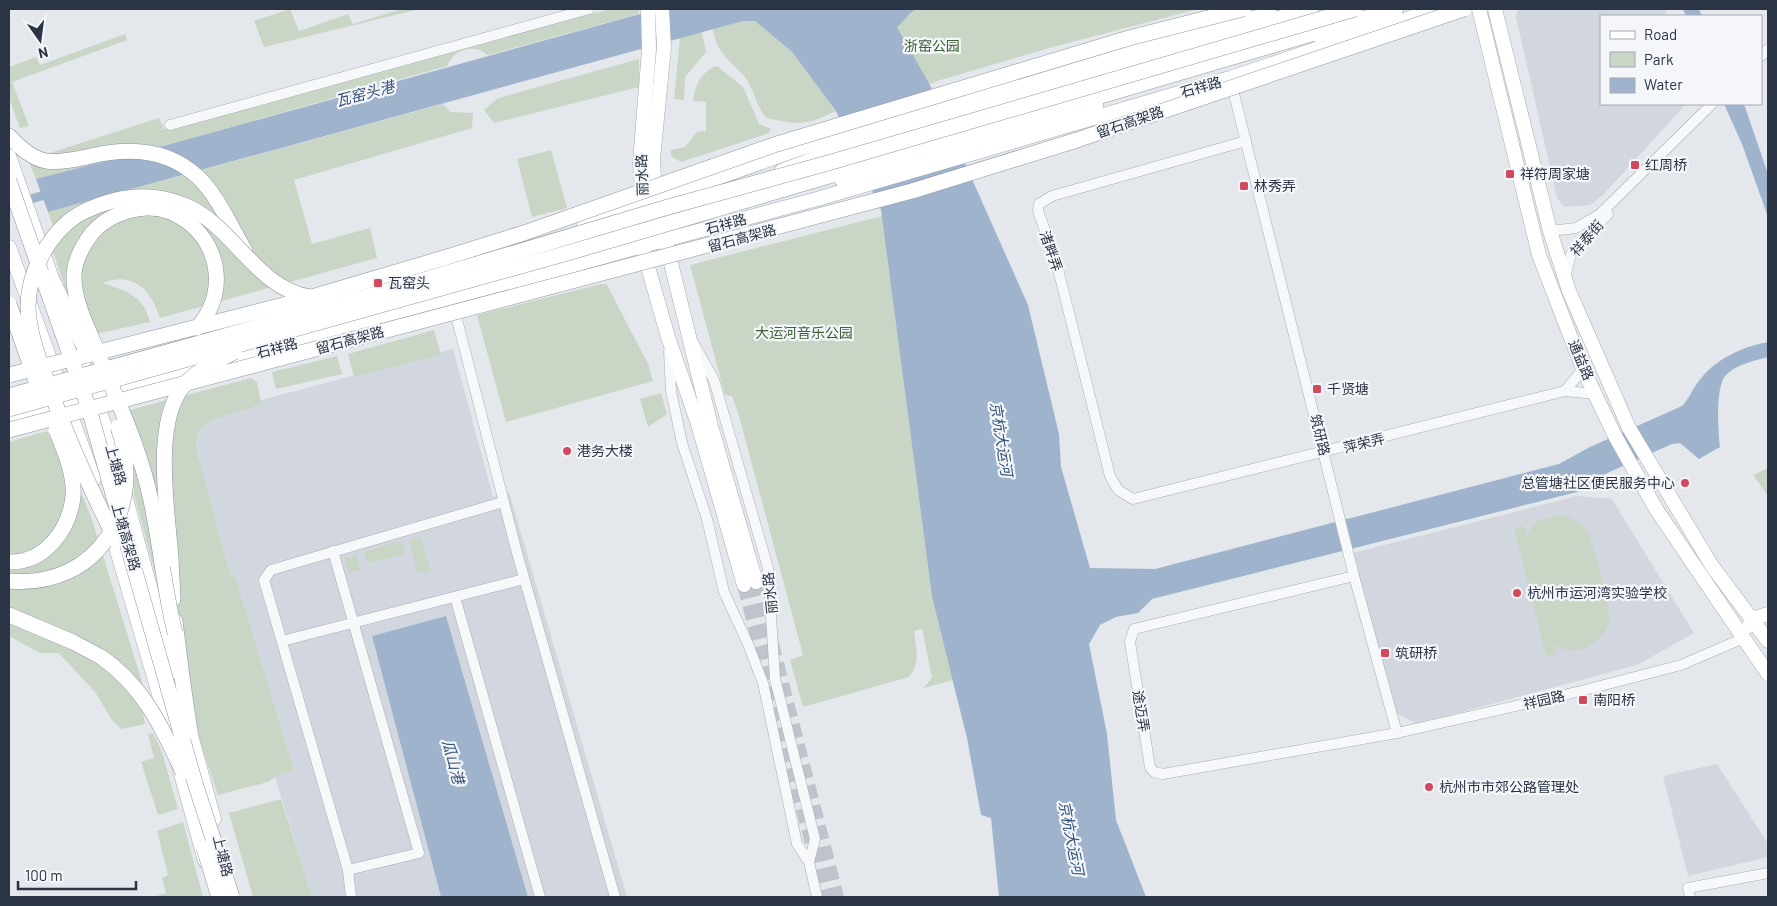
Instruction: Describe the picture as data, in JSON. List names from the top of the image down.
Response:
{
  "streets": {
    "highway": ["留石高架路", "上塘高架路"],
    "main road": [
      "石祥路",
      "丽水路",
      "通益路",
      "上塘路",
      "祥园路"
    ],
    "street": [
      "祥泰街",
      "渚畔弄",
      "筑研路",
      "萍荣弄",
      "途迈弄"
    ]
  },
  "crossings": [
    ["石祥路", "留石高架路"],
    ["石祥路", "丽水路"],
    ["石祥路", "筑研路"],
    ["石祥路", "上塘路"],
    ["祥泰街", "通益路"],
    ["渚畔弄", "筑研路"],
    ["渚畔弄", "萍荣弄"],
    ["通益路", "萍荣弄"],
    ["通益路", "祥园路"],
    ["筑研路", "萍荣弄"],
    ["筑研路", "祥园路"],
    ["筑研路", "途迈弄"],
    ["上塘路", "上塘高架路"],
    ["祥园路", "途迈弄"]
  ],
  "water": ["瓦窑头港", "京杭大运河", "瓜山港"],
  "parks": ["浙窑公园", "大运河音乐公园"],
  "places": {
    "transit": [
      "红周桥",
      "祥符周家塘",
      "林秀弄",
      "瓦窑头",
      "千贤塘",
      "筑研桥",
      "南阳桥"
    ],
    "other": [
      "港务大楼",
      "总管塘社区便民服务中心",
      "杭州市运河湾实验学校",
      "杭州市市郊公路管理处"
    ]
  },
  "legend": ["Road", "Park", "Water"],
  "scale_bar": "100 m",
  "north": "bottom"
}
